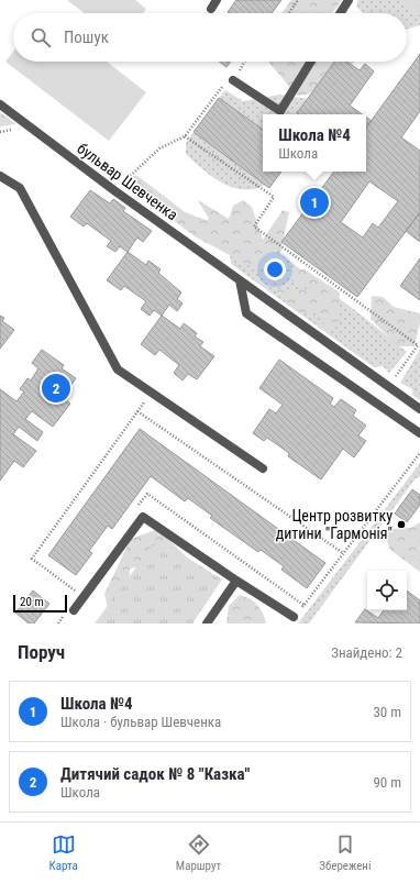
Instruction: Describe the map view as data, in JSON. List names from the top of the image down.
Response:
{
  "streets": {
    "street": ["бульвар Шевченка"]
  },
  "places": ["Центр розвитку дитини \"Гармонія\""],
  "scale_bar": "20 m",
  "page": {
    "search": "Пошук",
    "popup": ["Школа №4", "Школа"],
    "pins": ["1", "2"],
    "scale": "20 m",
    "heading": ["Поруч", "Знайдено: 2"],
    "list": [
      {
        "mark": "1",
        "name": "Школа №4",
        "note": "Школа · бульвар Шевченка",
        "value": "30 m"
      },
      {
        "mark": "2",
        "name": "Дитячий садок № 8 \"Казка\"",
        "note": "Школа",
        "value": "90 m"
      }
    ],
    "nav": ["Карта", "Маршрут", "Збережені"]
  }
}
